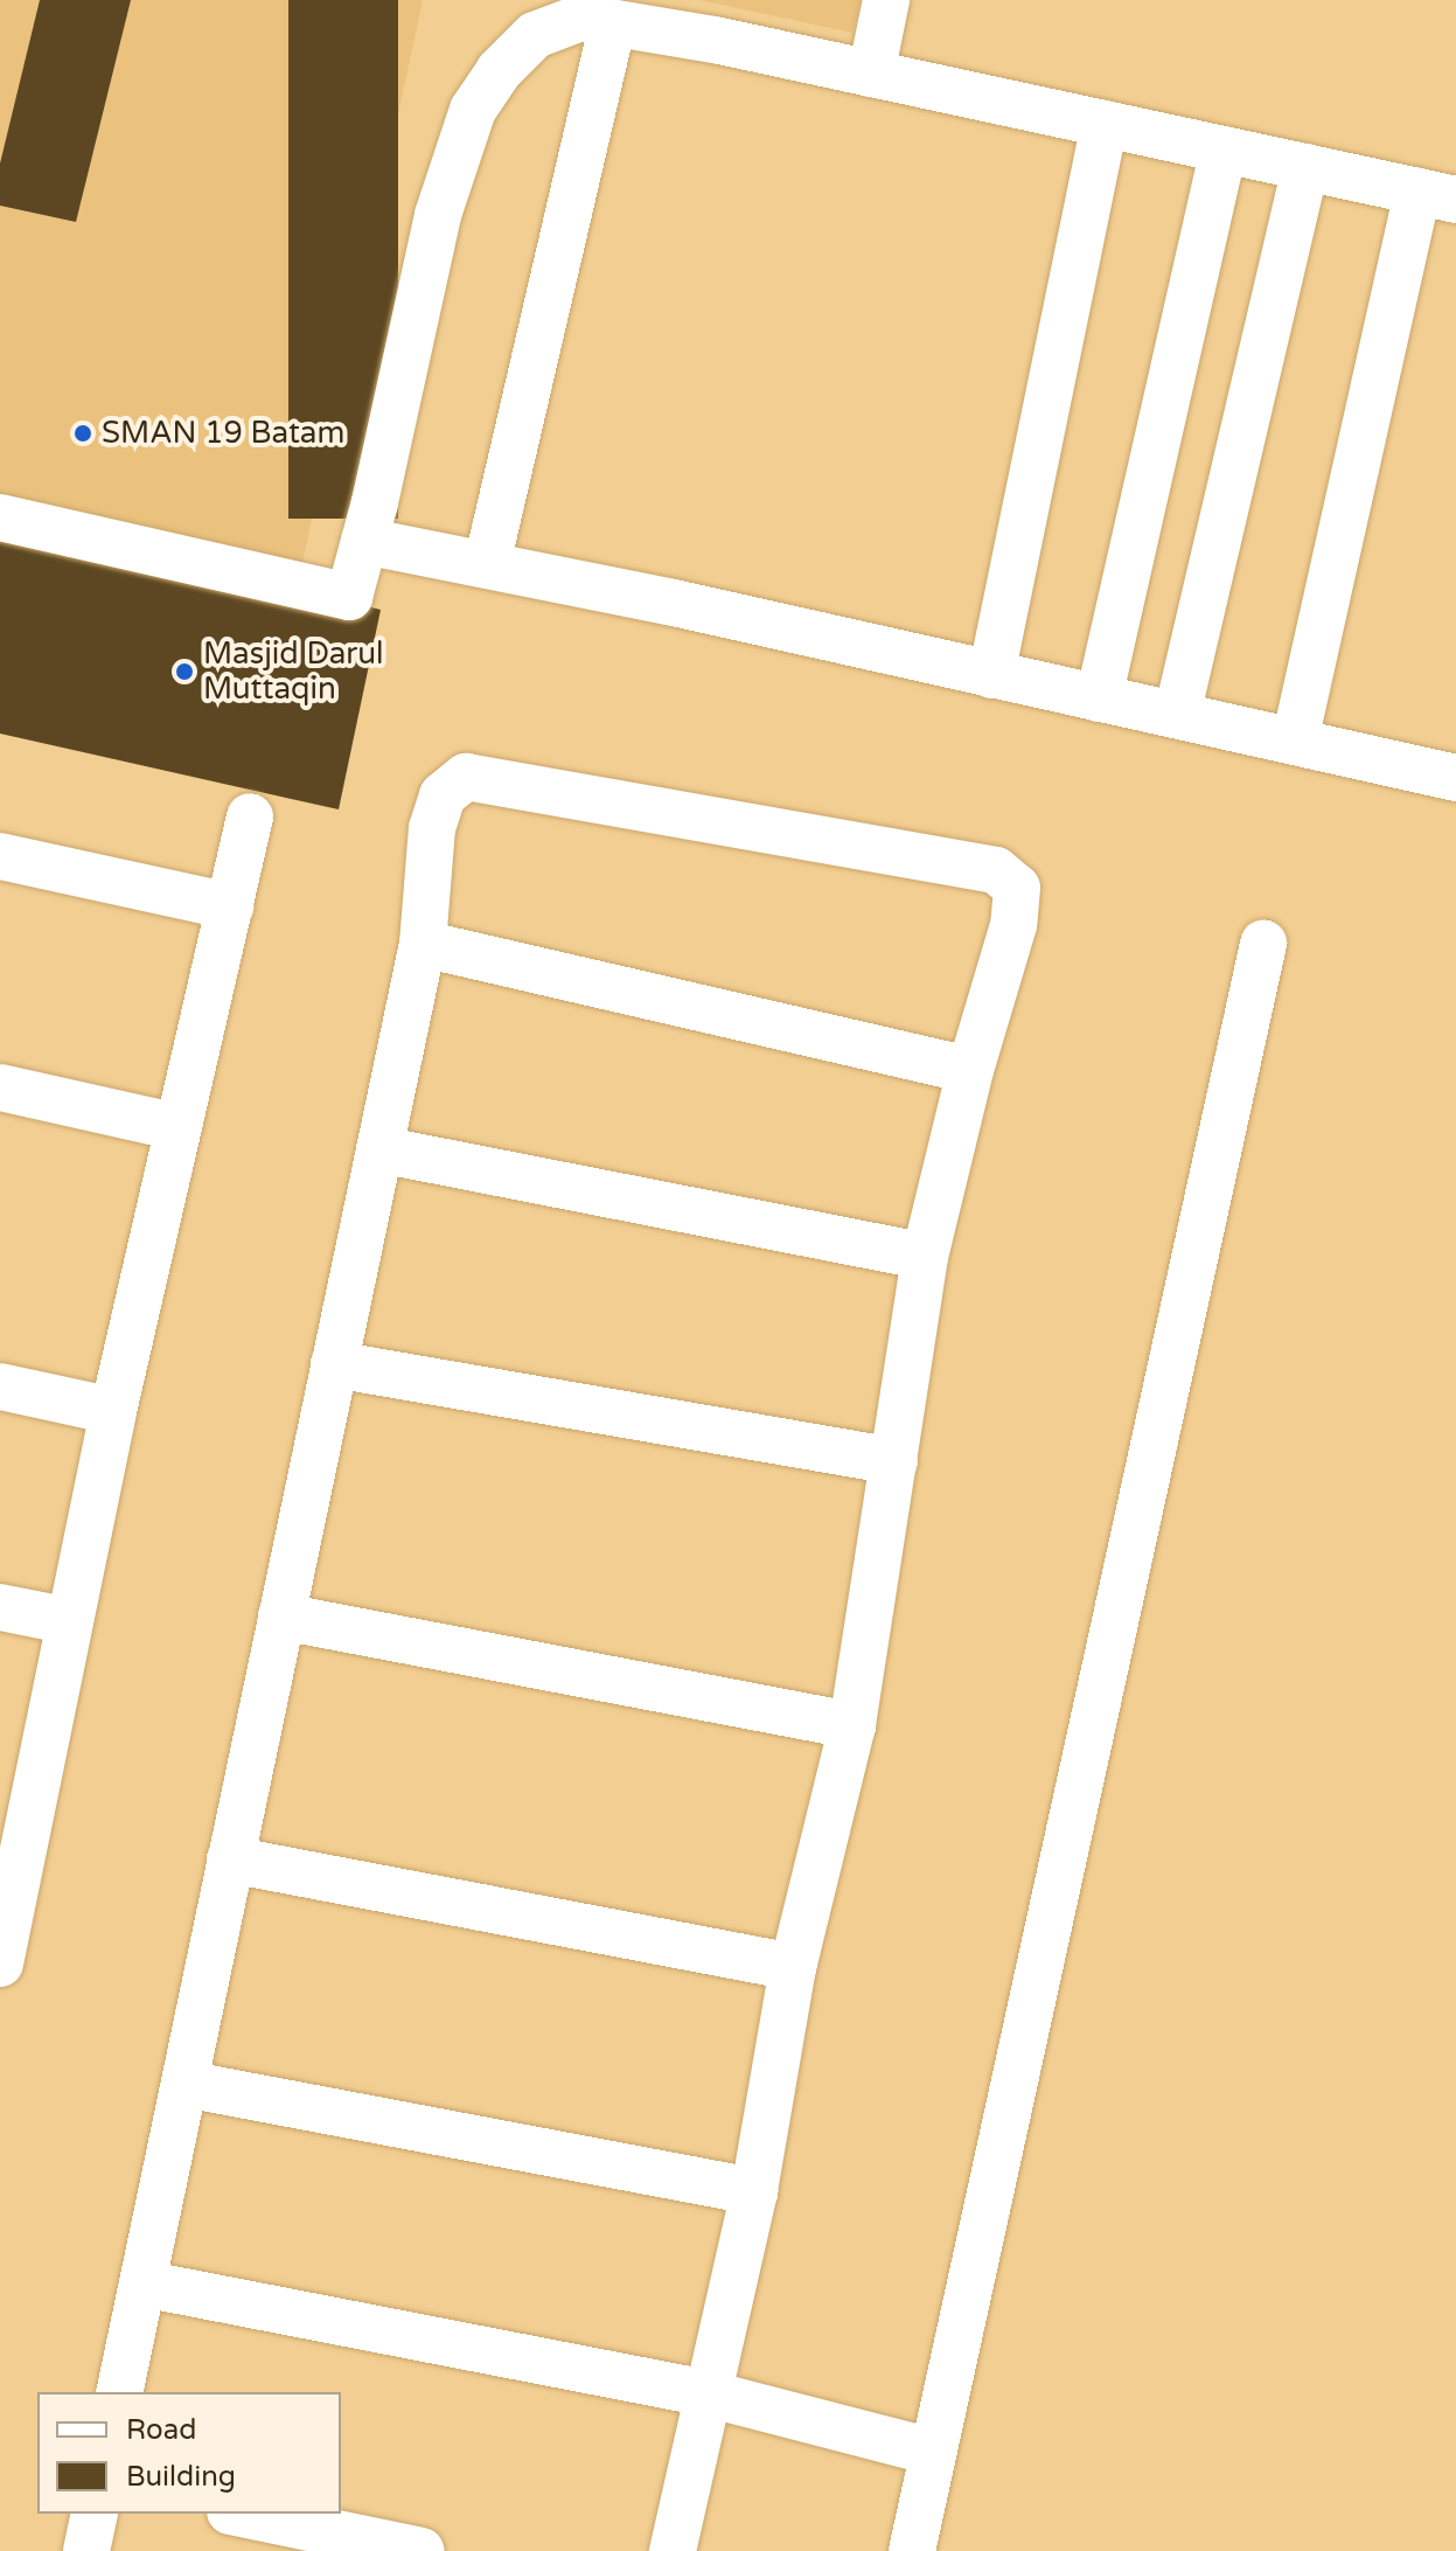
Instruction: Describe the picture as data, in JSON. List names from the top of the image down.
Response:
{
  "places": ["SMAN 19 Batam", "Masjid Darul Muttaqin"],
  "legend": ["Road", "Building"]
}
